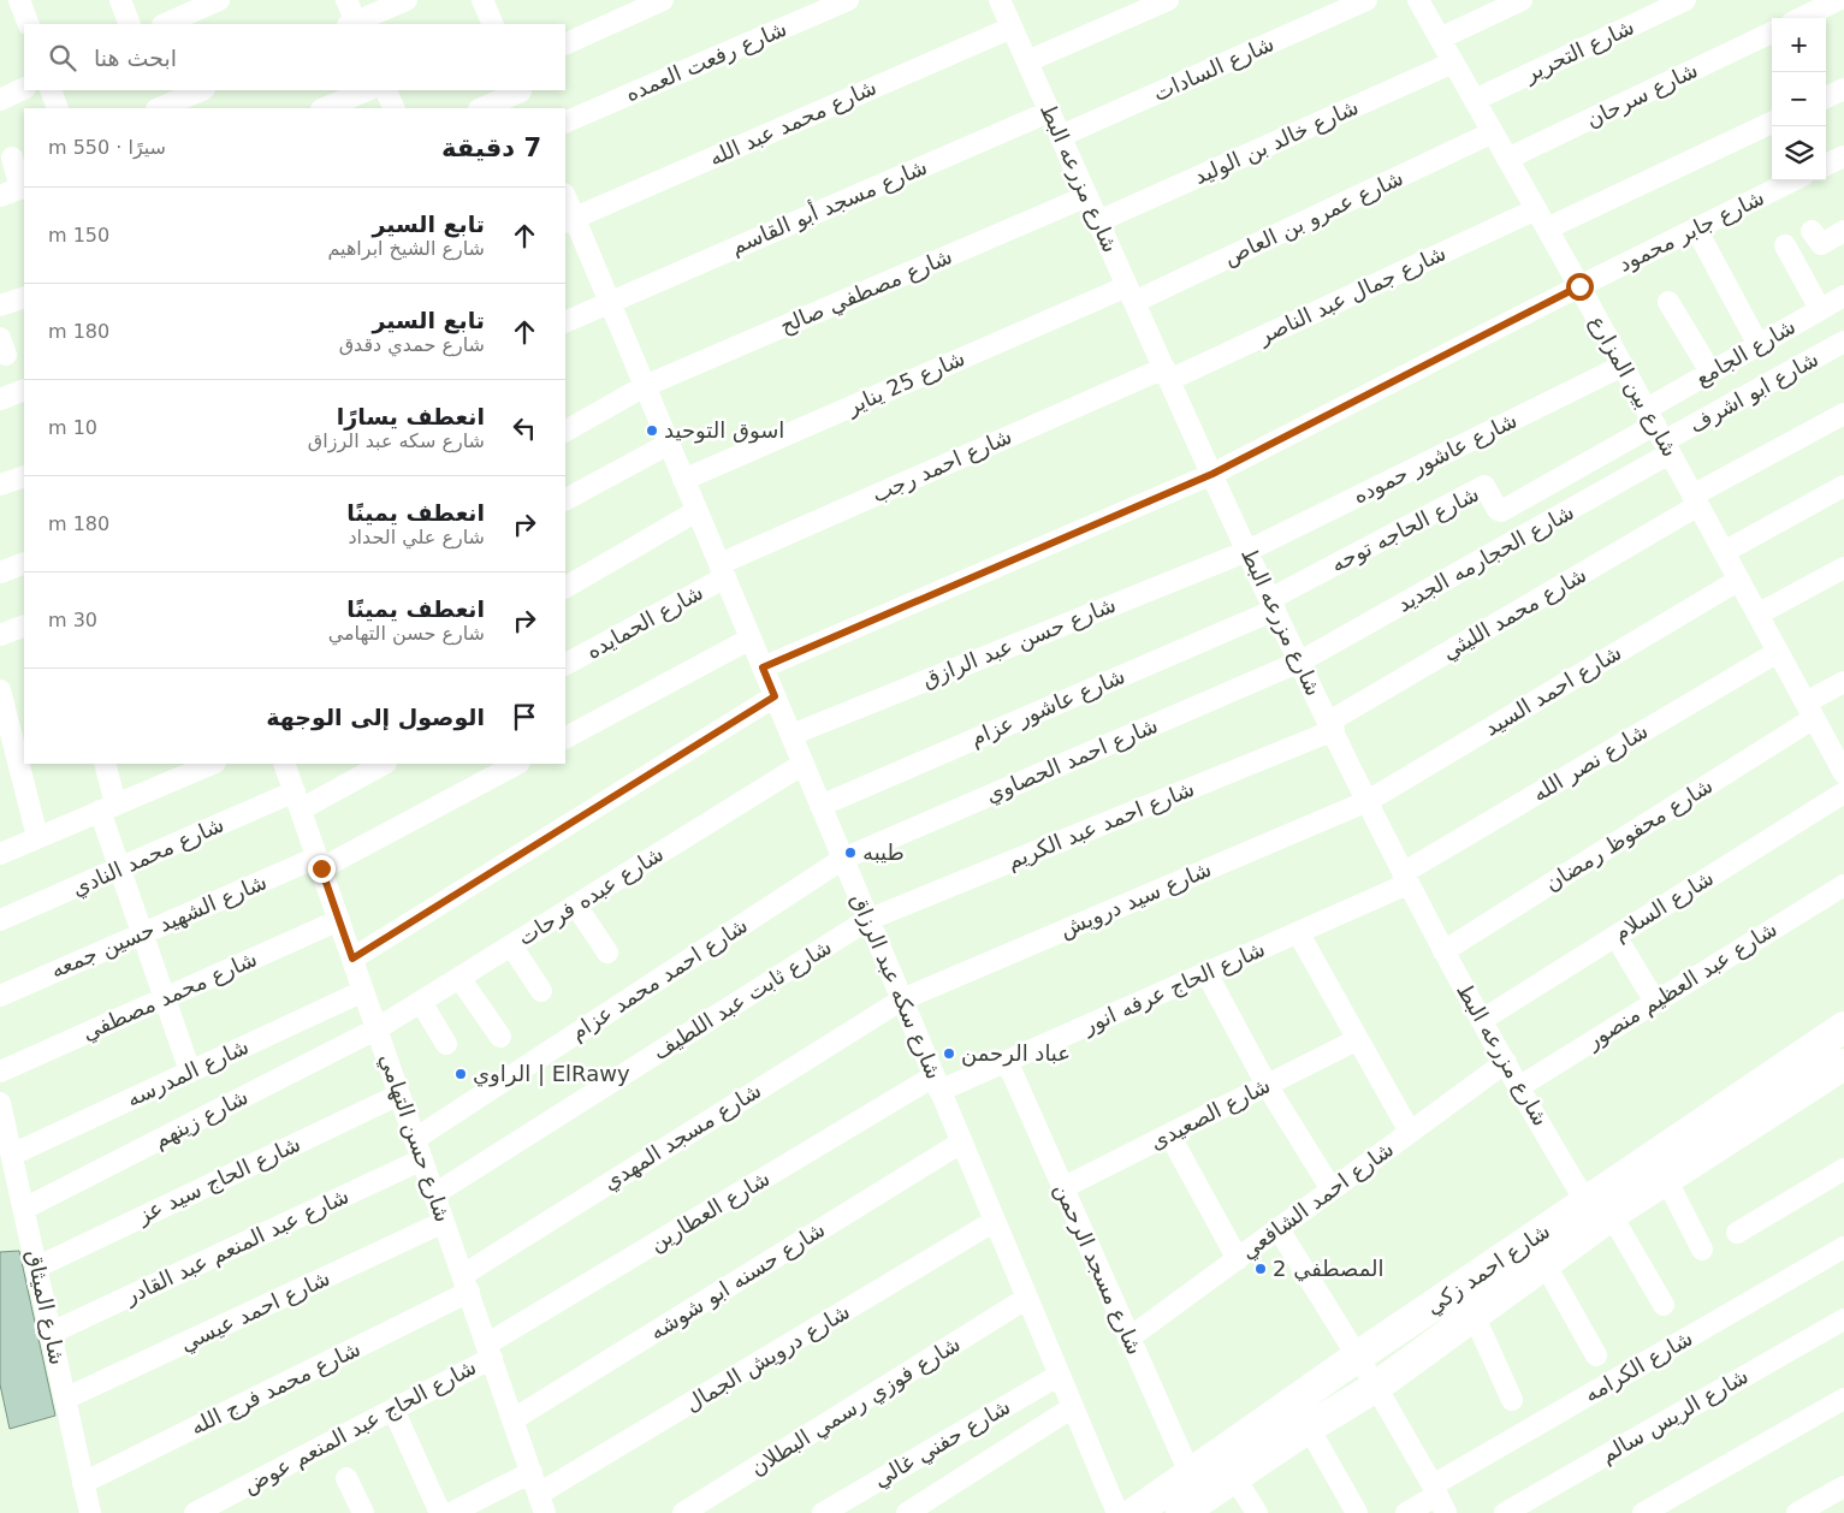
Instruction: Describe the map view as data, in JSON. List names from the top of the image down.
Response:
{
  "streets": {
    "street": [
      "شارع التحرير",
      "شارع رفعت العمده",
      "شارع السادات",
      "شارع سرحان",
      "شارع محمد عبد الله",
      "شارع خالد بن الوليد",
      "شارع مزرعه البط",
      "شارع مسجد أبو القاسم",
      "شارع عمرو بن العاص",
      "شارع جابر محمود",
      "شارع مصطفي صالح",
      "شارع جمال عبد الناصر",
      "شارع الجامع",
      "شارع 25 يناير",
      "شارع بين المزارع",
      "شارع ابو اشرف",
      "شارع عاشور حموده",
      "شارع احمد رجب",
      "شارع الحاجه توحه",
      "شارع الحجارمه الجديد",
      "شارع محمد الليثي",
      "شارع الحمايده",
      "شارع حسن عبد الرازق",
      "شارع احمد السيد",
      "شارع عاشور عزام",
      "شارع احمد الحصاوي",
      "شارع نصر الله",
      "شارع احمد عبد الكريم",
      "شارع محفوظ رمضان",
      "شارع محمد النادي",
      "شارع عبده فرحات",
      "شارع سيد درويش",
      "شارع السلام",
      "شارع الشهيد حسين جمعه",
      "شارع احمد محمد عزام",
      "شارع عبد العظيم منصور",
      "شارع سكه عبد الرزاق",
      "شارع الحاج عرفه انور",
      "شارع محمد مصطفي",
      "شارع ثابت عبد اللطيف",
      "شارع المدرسه",
      "شارع الصعيدى",
      "شارع زينهم",
      "شارع مسجد المهدي",
      "شارع حسن التهامي",
      "شارع الحاج سيد عز",
      "شارع احمد الشافعي",
      "شارع العطارين",
      "شارع عبد المنعم عبد القادر",
      "شارع مسجد الرحمن",
      "شارع احمد زكي",
      "شارع حسنه ابو شوشه",
      "شارع الميثاق",
      "شارع احمد عيسي",
      "شارع درويش الجمال",
      "شارع الكرامه",
      "شارع محمد فرج الله",
      "شارع فوزي رسمي البطلان",
      "شارع الريس سالم",
      "شارع الحاج عبد المنعم عوض",
      "شارع حفني غالي"
    ]
  },
  "crossings": [
    ["شارع التحرير", "شارع بين المزارع"],
    ["شارع السادات", "شارع مزرعه البط"],
    ["شارع سرحان", "شارع بين المزارع"],
    ["شارع محمد عبد الله", "شارع مزرعه البط"],
    ["شارع محمد عبد الله", "شارع سكه عبد الرزاق"],
    ["شارع خالد بن الوليد", "شارع مزرعه البط"],
    ["شارع خالد بن الوليد", "شارع بين المزارع"],
    ["شارع مزرعه البط", "شارع مسجد أبو القاسم"],
    ["شارع مزرعه البط", "شارع عمرو بن العاص"],
    ["شارع مزرعه البط", "شارع جابر محمود"],
    ["شارع مزرعه البط", "شارع مصطفي صالح"],
    ["شارع مزرعه البط", "شارع جمال عبد الناصر"],
    ["شارع مزرعه البط", "شارع 25 يناير"],
    ["شارع مزرعه البط", "شارع عاشور حموده"],
    ["شارع مزرعه البط", "شارع احمد رجب"],
    ["شارع مزرعه البط", "شارع الحاجه توحه"],
    ["شارع مزرعه البط", "شارع الحجارمه الجديد"],
    ["شارع مزرعه البط", "شارع محمد الليثي"],
    ["شارع مزرعه البط", "شارع حسن عبد الرازق"],
    ["شارع مزرعه البط", "شارع احمد السيد"],
    ["شارع مزرعه البط", "شارع عاشور عزام"],
    ["شارع مزرعه البط", "شارع احمد الحصاوي"],
    ["شارع مزرعه البط", "شارع نصر الله"],
    ["شارع مزرعه البط", "شارع احمد عبد الكريم"],
    ["شارع مزرعه البط", "شارع محفوظ رمضان"],
    ["شارع مزرعه البط", "شارع سيد درويش"],
    ["شارع مزرعه البط", "شارع السلام"],
    ["شارع مزرعه البط", "شارع عبد العظيم منصور"],
    ["شارع مزرعه البط", "شارع الحاج عرفه انور"],
    ["شارع مزرعه البط", "شارع احمد الشافعي"],
    ["شارع مزرعه البط", "شارع احمد زكي"],
    ["شارع مسجد أبو القاسم", "شارع سكه عبد الرزاق"],
    ["شارع عمرو بن العاص", "شارع 25 يناير"],
    ["شارع عمرو بن العاص", "شارع بين المزارع"],
    ["شارع جابر محمود", "شارع بين المزارع"],
    ["شارع جابر محمود", "شارع سكه عبد الرزاق"],
    ["شارع مصطفي صالح", "شارع سكه عبد الرزاق"],
    ["شارع جمال عبد الناصر", "شارع بين المزارع"],
    ["شارع جمال عبد الناصر", "شارع احمد رجب"],
    ["شارع الجامع", "شارع بين المزارع"],
    ["شارع الجامع", "شارع ابو اشرف"],
    ["شارع الجامع", "شارع الحاجه توحه"],
    ["شارع الجامع", "شارع الحجارمه الجديد"],
    ["شارع 25 يناير", "شارع سكه عبد الرزاق"],
    ["شارع بين المزارع", "شارع ابو اشرف"],
    ["شارع بين المزارع", "شارع عاشور حموده"],
    ["شارع بين المزارع", "شارع الحاجه توحه"],
    ["شارع بين المزارع", "شارع الحجارمه الجديد"],
    ["شارع بين المزارع", "شارع محمد الليثي"],
    ["شارع بين المزارع", "شارع احمد السيد"],
    ["شارع بين المزارع", "شارع نصر الله"],
    ["شارع بين المزارع", "شارع محفوظ رمضان"],
    ["شارع بين المزارع", "شارع السلام"],
    ["شارع ابو اشرف", "شارع الحاجه توحه"],
    ["شارع ابو اشرف", "شارع الحجارمه الجديد"],
    ["شارع عاشور حموده", "شارع حسن عبد الرازق"],
    ["شارع احمد رجب", "شارع الحمايده"],
    ["شارع احمد رجب", "شارع سكه عبد الرزاق"],
    ["شارع الحاجه توحه", "شارع الحجارمه الجديد"],
    ["شارع الحاجه توحه", "شارع عاشور عزام"],
    ["شارع الحجارمه الجديد", "شارع احمد الحصاوي"],
    ["شارع محمد الليثي", "شارع احمد عبد الكريم"],
    ["شارع الحمايده", "شارع سكه عبد الرزاق"],
    ["شارع حسن عبد الرازق", "شارع سكه عبد الرزاق"],
    ["شارع احمد السيد", "شارع سيد درويش"],
    ["شارع عاشور عزام", "شارع سكه عبد الرزاق"],
    ["شارع احمد الحصاوي", "شارع احمد محمد عزام"],
    ["شارع احمد الحصاوي", "شارع سكه عبد الرزاق"],
    ["شارع نصر الله", "شارع الحاج عرفه انور"],
    ["شارع احمد عبد الكريم", "شارع سكه عبد الرزاق"],
    ["شارع احمد عبد الكريم", "شارع ثابت عبد اللطيف"],
    ["شارع محمد النادي", "شارع حسن التهامي"],
    ["شارع عبده فرحات", "شارع سكه عبد الرزاق"],
    ["شارع عبده فرحات", "شارع زينهم"],
    ["شارع عبده فرحات", "شارع حسن التهامي"],
    ["شارع سيد درويش", "شارع سكه عبد الرزاق"],
    ["شارع سيد درويش", "شارع مسجد المهدي"],
    ["شارع الشهيد حسين جمعه", "شارع حسن التهامي"],
    ["شارع احمد محمد عزام", "شارع سكه عبد الرزاق"],
    ["شارع احمد محمد عزام", "شارع حسن التهامي"],
    ["شارع سكه عبد الرزاق", "شارع الحاج عرفه انور"],
    ["شارع سكه عبد الرزاق", "شارع ثابت عبد اللطيف"],
    ["شارع سكه عبد الرزاق", "شارع مسجد المهدي"],
    ["شارع سكه عبد الرزاق", "شارع العطارين"],
    ["شارع سكه عبد الرزاق", "شارع حسنه ابو شوشه"],
    ["شارع سكه عبد الرزاق", "شارع درويش الجمال"],
    ["شارع سكه عبد الرزاق", "شارع فوزي رسمي البطلان"],
    ["شارع سكه عبد الرزاق", "شارع حفني غالي"],
    ["شارع الحاج عرفه انور", "شارع العطارين"],
    ["شارع الحاج عرفه انور", "شارع مسجد الرحمن"],
    ["شارع محمد مصطفي", "شارع حسن التهامي"],
    ["شارع ثابت عبد اللطيف", "شارع حسن التهامي"],
    ["شارع المدرسه", "شارع حسن التهامي"],
    ["شارع المدرسه", "شارع الميثاق"],
    ["شارع الصعيدى", "شارع مسجد الرحمن"],
    ["شارع زينهم", "شارع حسن التهامي"],
    ["شارع زينهم", "شارع الميثاق"],
    ["شارع مسجد المهدي", "شارع حسن التهامي"],
    ["شارع مسجد المهدي", "شارع محمد فرج الله"],
    ["شارع حسن التهامي", "شارع الحاج سيد عز"],
    ["شارع حسن التهامي", "شارع العطارين"],
    ["شارع حسن التهامي", "شارع عبد المنعم عبد القادر"],
    ["شارع حسن التهامي", "شارع حسنه ابو شوشه"],
    ["شارع حسن التهامي", "شارع احمد عيسي"],
    ["شارع حسن التهامي", "شارع درويش الجمال"],
    ["شارع حسن التهامي", "شارع محمد فرج الله"],
    ["شارع حسن التهامي", "شارع الحاج عبد المنعم عوض"],
    ["شارع الحاج سيد عز", "شارع الميثاق"],
    ["شارع احمد الشافعي", "شارع مسجد الرحمن"],
    ["شارع العطارين", "شارع الحاج عبد المنعم عوض"],
    ["شارع عبد المنعم عبد القادر", "شارع الميثاق"],
    ["شارع مسجد الرحمن", "شارع احمد زكي"],
    ["شارع الميثاق", "شارع احمد عيسي"],
    ["شارع الميثاق", "شارع محمد فرج الله"]
  ],
  "places": [
    "اسوق التوحيد",
    "طيبه",
    "عباد الرحمن",
    "الراوي | ElRawy",
    "المصطفي 2"
  ],
  "page": {
    "map_buttons": ["+", "−"],
    "search": "ابحث هنا",
    "heading": ["7 دقيقة", "سيرًا · 550 m"],
    "list": [
      ["تابع السير", "شارع الشيخ ابراهيم", "150 m"],
      ["تابع السير", "شارع حمدي دقدق", "180 m"],
      ["انعطف يسارًا", "شارع سكه عبد الرزاق", "10 m"],
      ["انعطف يمينًا", "شارع علي الحداد", "180 m"],
      ["انعطف يمينًا", "شارع حسن التهامي", "30 m"],
      "الوصول إلى الوجهة"
    ]
  }
}
